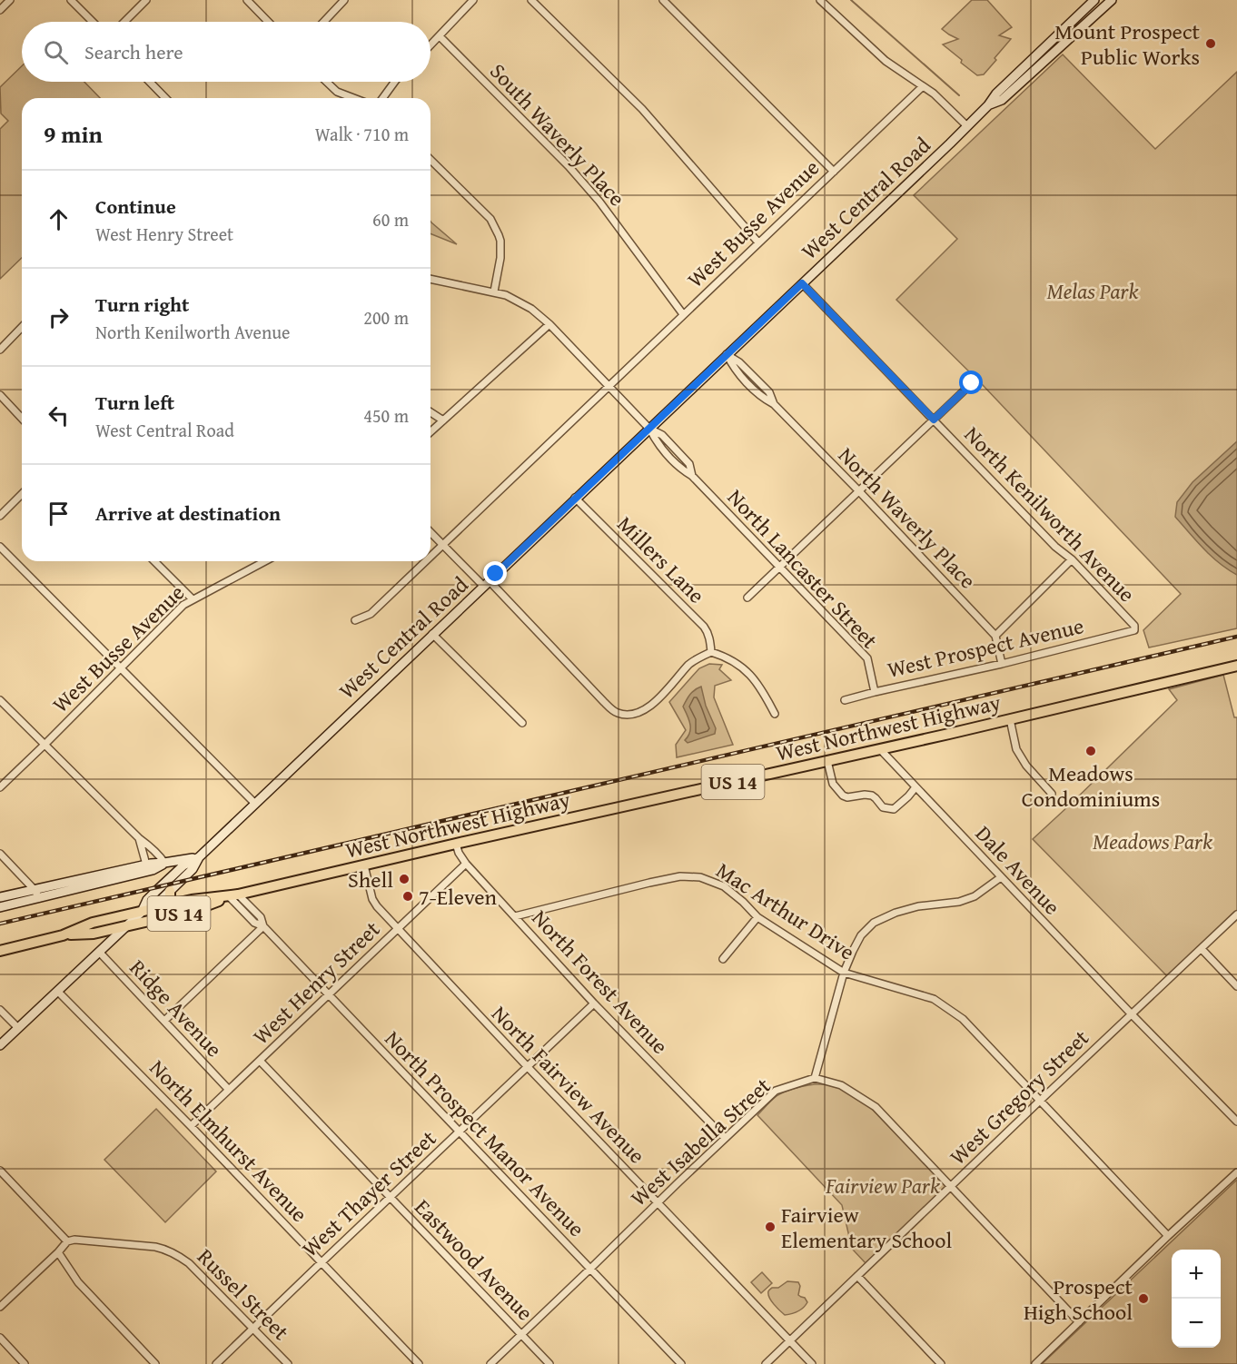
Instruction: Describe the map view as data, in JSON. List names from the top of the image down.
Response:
{
  "streets": {
    "main road": ["West Central Road", "West Northwest Highway", "US 14"],
    "street": [
      "South Waverly Place",
      "West Busse Avenue",
      "North Kenilworth Avenue",
      "North Waverly Place",
      "Millers Lane",
      "North Lancaster Street",
      "West Prospect Avenue",
      "Dale Avenue",
      "Mac Arthur Drive",
      "North Forest Avenue",
      "West Henry Street",
      "Ridge Avenue",
      "North Fairview Avenue",
      "West Gregory Street",
      "North Prospect Manor Avenue",
      "North Elmhurst Avenue",
      "West Isabella Street",
      "West Thayer Street",
      "Eastwood Avenue",
      "Russel Street"
    ]
  },
  "crossings": [
    ["South Waverly Place", "West Busse Avenue"],
    ["West Central Road", "North Kenilworth Avenue"],
    ["West Central Road", "North Waverly Place"],
    ["West Central Road", "Millers Lane"],
    ["West Central Road", "North Lancaster Street"],
    ["West Central Road", "West Northwest Highway"],
    ["West Central Road", "Ridge Avenue"],
    ["West Central Road", "North Elmhurst Avenue"],
    ["West Busse Avenue", "North Lancaster Street"],
    ["North Kenilworth Avenue", "West Prospect Avenue"],
    ["North Lancaster Street", "West Prospect Avenue"],
    ["West Northwest Highway", "Dale Avenue"],
    ["West Northwest Highway", "North Forest Avenue"],
    ["West Northwest Highway", "North Fairview Avenue"],
    ["West Northwest Highway", "North Prospect Manor Avenue"],
    ["Dale Avenue", "West Gregory Street"],
    ["Mac Arthur Drive", "North Forest Avenue"],
    ["Mac Arthur Drive", "West Gregory Street"],
    ["North Forest Avenue", "West Henry Street"],
    ["North Forest Avenue", "West Isabella Street"],
    ["North Forest Avenue", "West Thayer Street"],
    ["West Henry Street", "Ridge Avenue"],
    ["West Henry Street", "North Fairview Avenue"],
    ["West Henry Street", "North Prospect Manor Avenue"],
    ["West Henry Street", "North Elmhurst Avenue"],
    ["West Henry Street", "Eastwood Avenue"],
    ["North Fairview Avenue", "West Gregory Street"],
    ["North Fairview Avenue", "West Isabella Street"],
    ["North Fairview Avenue", "West Thayer Street"],
    ["North Prospect Manor Avenue", "West Isabella Street"],
    ["North Prospect Manor Avenue", "West Thayer Street"],
    ["North Elmhurst Avenue", "West Thayer Street"],
    ["West Isabella Street", "Eastwood Avenue"],
    ["West Thayer Street", "Eastwood Avenue"],
    ["West Thayer Street", "Russel Street"]
  ],
  "parks": ["Melas Park", "Meadows Park", "Fairview Park"],
  "places": [
    "Mount Prospect Public Works",
    "Meadows Condominiums",
    "Shell",
    "7-Eleven",
    "Fairview Elementary School",
    "Prospect High School"
  ],
  "page": {
    "search": "Search here",
    "heading": ["9 min", "Walk · 710 m"],
    "list": [
      ["Continue", "West Henry Street", "60 m"],
      ["Turn right", "North Kenilworth Avenue", "200 m"],
      ["Turn left", "West Central Road", "450 m"],
      "Arrive at destination"
    ],
    "map_buttons": ["+", "−"]
  }
}
